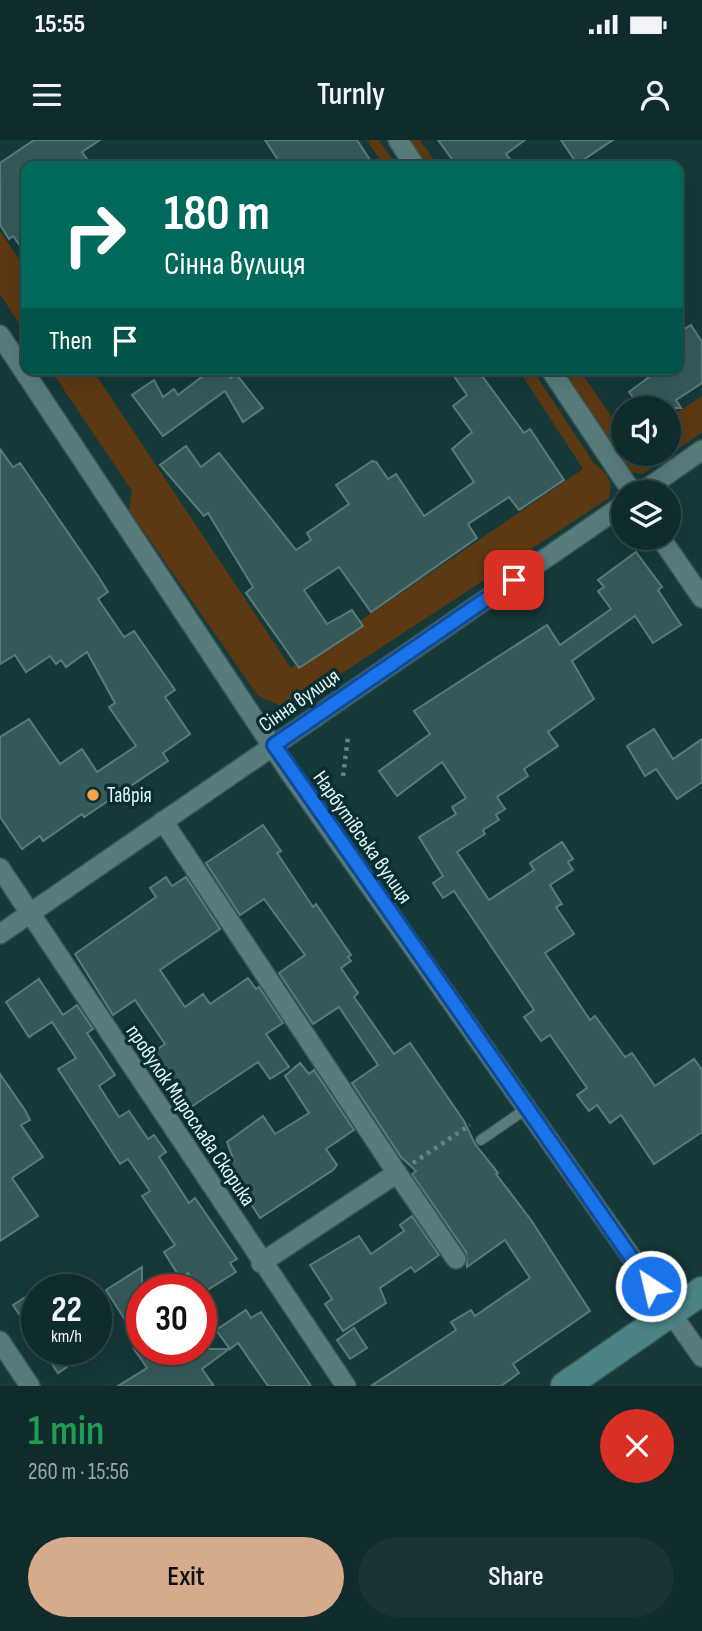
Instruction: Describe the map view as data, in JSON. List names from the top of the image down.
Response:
{
  "streets": {
    "street": ["Сінна вулиця", "Нарбутівська вулиця", "провулок Мирослава Скорика"]
  },
  "crossings": [
    ["Сінна вулиця", "Нарбутівська вулиця"],
    ["Сінна вулиця", "провулок Мирослава Скорика"]
  ],
  "places": ["Таврія"],
  "page": {
    "status": "15:55",
    "header": "Turnly",
    "turn": ["180 m", "Сінна вулиця"],
    "then": "Then",
    "speed": "22 km/h",
    "limit": "30",
    "heading": ["1 min", "260 m · 15:56"],
    "buttons": ["Exit", "Share"]
  }
}
